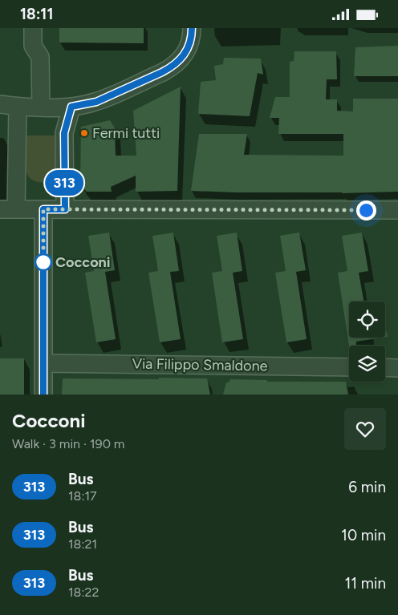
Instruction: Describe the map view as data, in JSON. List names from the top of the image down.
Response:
{
  "streets": {
    "street": ["Via Filippo Smaldone"]
  },
  "places": ["Fermi tutti", "Cocconi"],
  "lines": ["bus line 313"],
  "page": {
    "status": "18:11",
    "on_map": "313",
    "heading": ["Cocconi", "Walk · 3 min · 190 m"],
    "list": [
      {
        "mark": "313",
        "name": "Bus",
        "note": "18:17",
        "value": "6 min"
      },
      {
        "mark": "313",
        "name": "Bus",
        "note": "18:21",
        "value": "10 min"
      },
      {
        "mark": "313",
        "name": "Bus",
        "note": "18:22",
        "value": "11 min"
      }
    ]
  }
}
